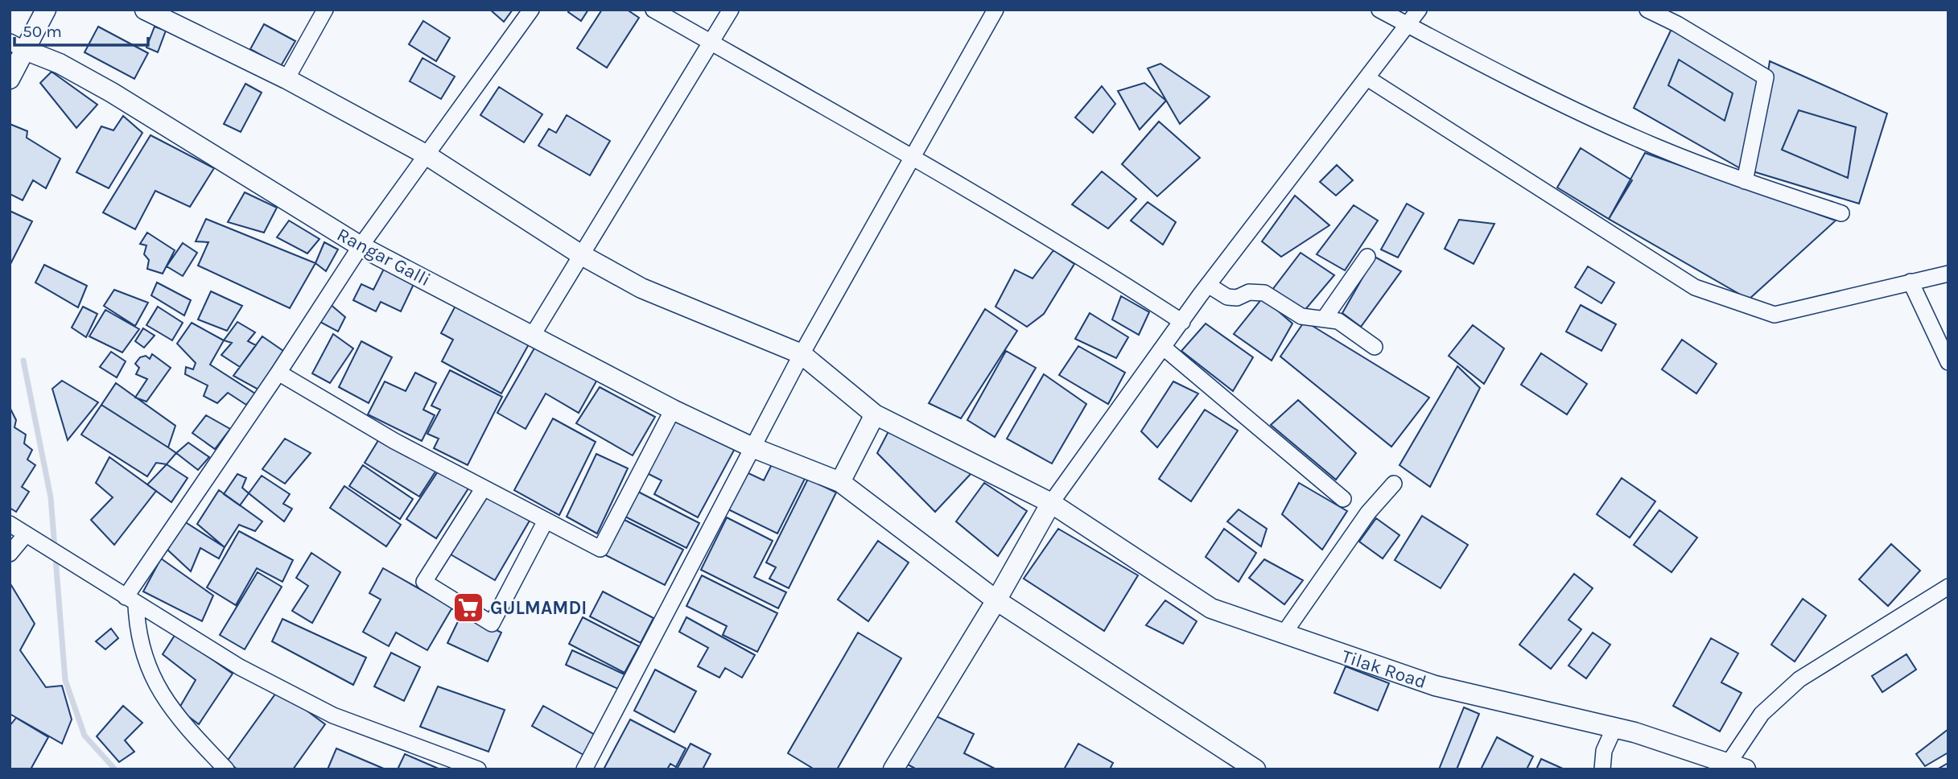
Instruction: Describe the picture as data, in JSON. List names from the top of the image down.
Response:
{
  "streets": {
    "street": ["Rangar Galli", "Tilak Road"]
  },
  "places": {
    "supermarket": ["GULMAMDI"]
  },
  "scale_bar": "50 m"
}
